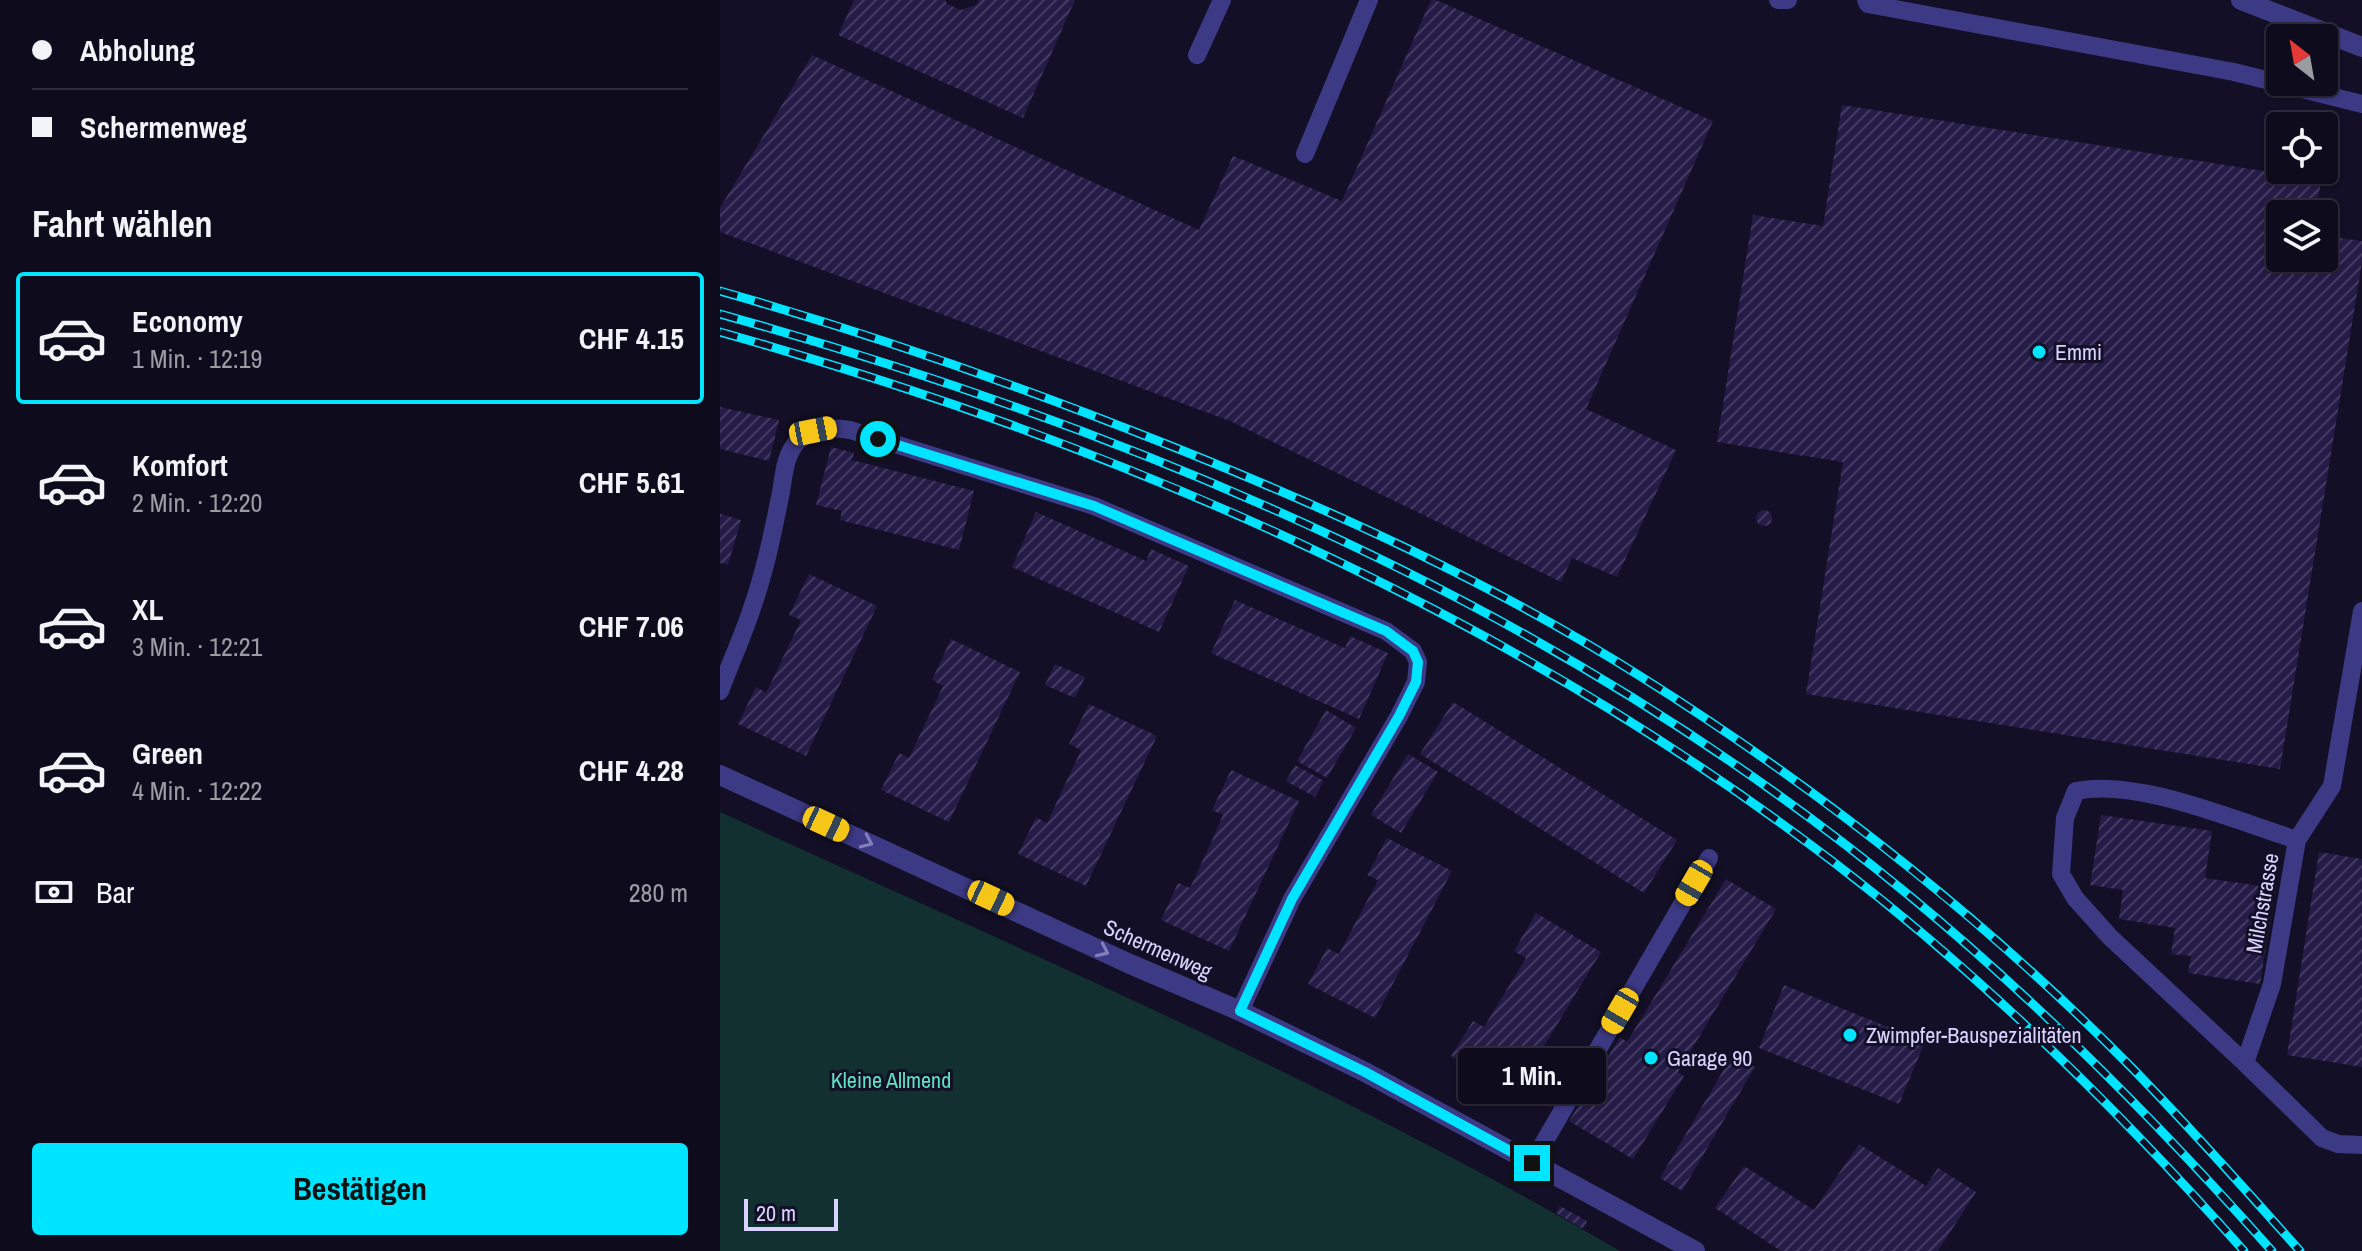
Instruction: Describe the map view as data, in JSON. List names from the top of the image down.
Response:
{
  "streets": {
    "street": ["Schermenweg"],
    "lane": ["Milchstrasse"]
  },
  "one_way": ["Schermenweg"],
  "parks": ["Kleine Allmend"],
  "places": ["Emmi", "Zwimpfer-Bauspezialitäten", "Garage 90"],
  "scale_bar": "20 m",
  "north": "top left",
  "page": {
    "banner": ["Abholung", "Schermenweg"],
    "heading": "Fahrt wählen",
    "list": [
      {
        "name": "Economy",
        "note": "1 Min. · 12:19",
        "value": "CHF 4.15"
      },
      {
        "name": "Komfort",
        "note": "2 Min. · 12:20",
        "value": "CHF 5.61"
      },
      {
        "name": "XL",
        "note": "3 Min. · 12:21",
        "value": "CHF 7.06"
      },
      {
        "name": "Green",
        "note": "4 Min. · 12:22",
        "value": "CHF 4.28"
      }
    ],
    "pay": ["Bar", "280 m"],
    "bubble": "1 Min.",
    "buttons": "Bestätigen",
    "scale": "20 m"
  }
}
